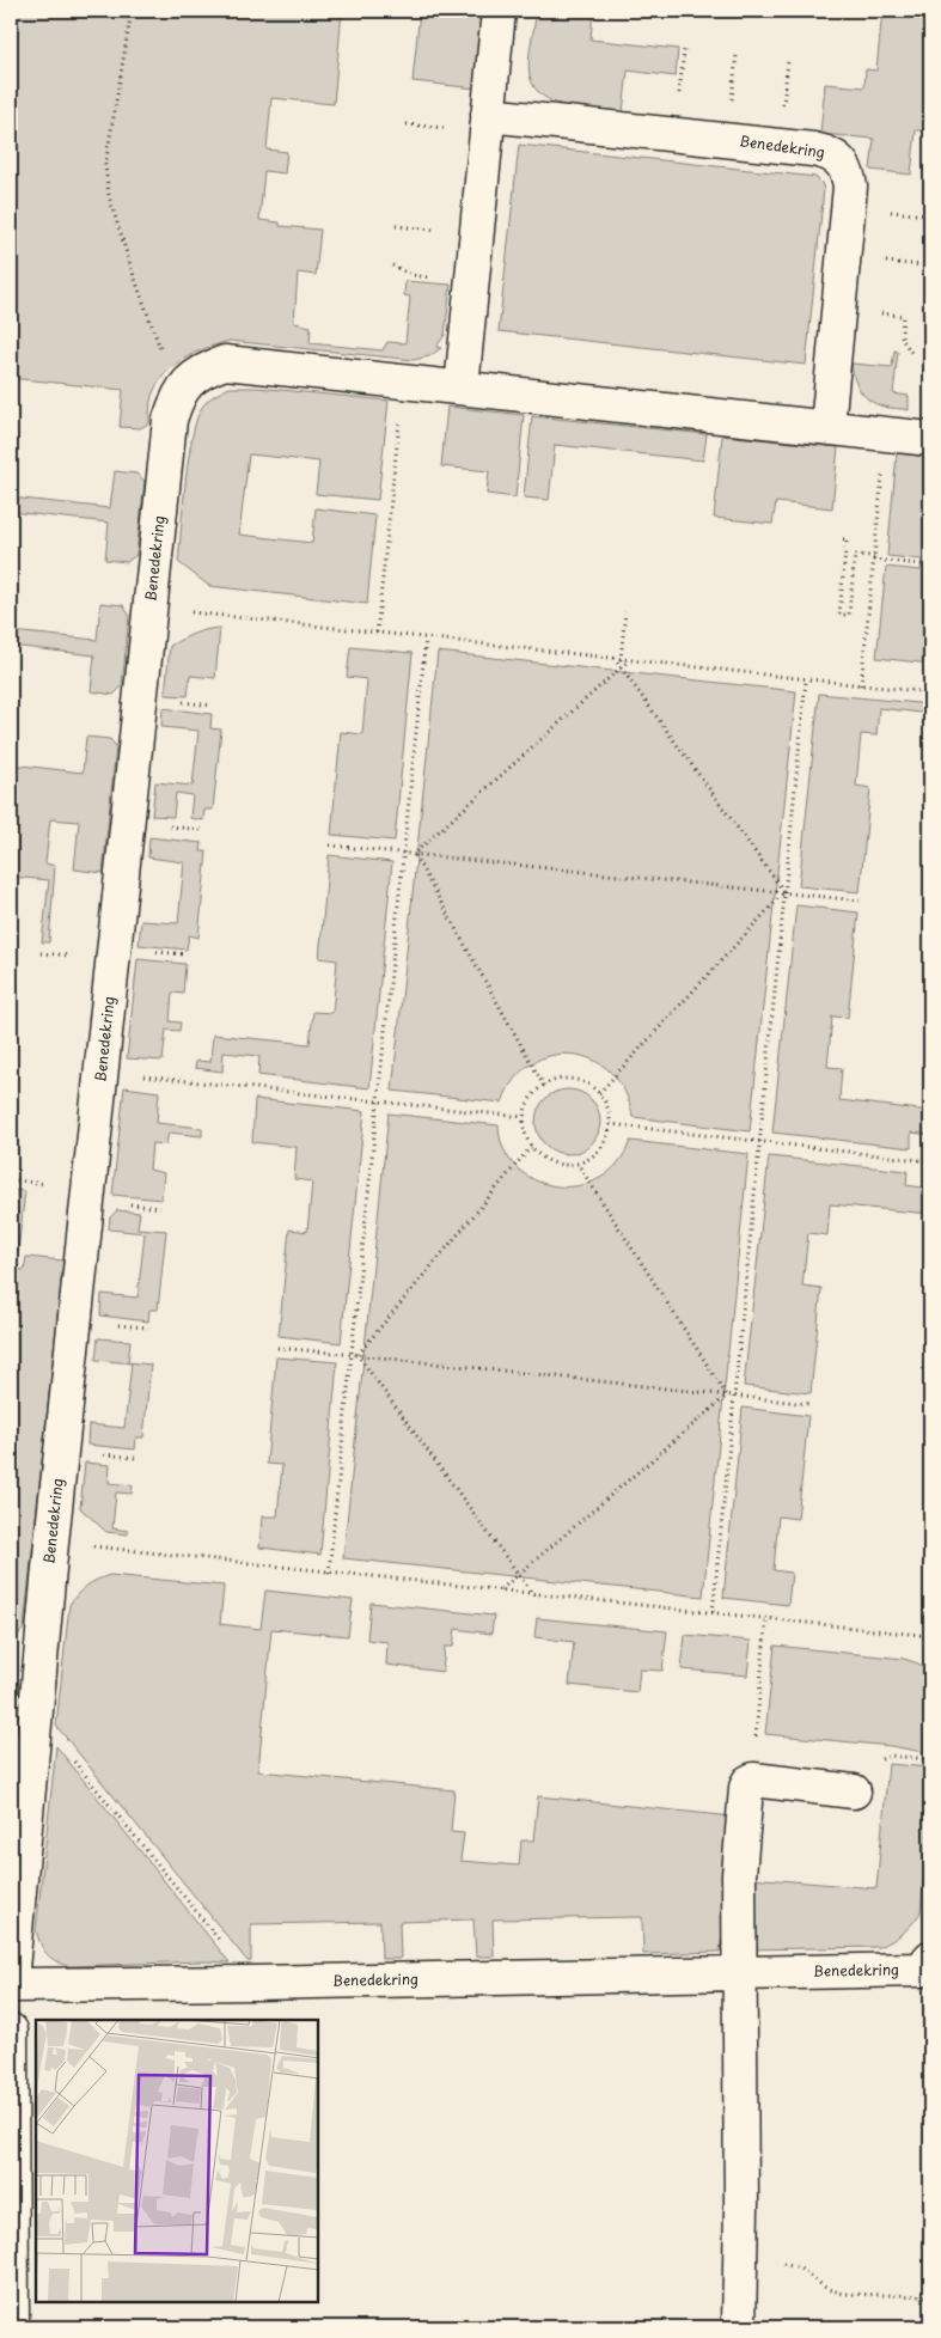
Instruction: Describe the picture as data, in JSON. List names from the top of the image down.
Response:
{
  "streets": {
    "street": ["Benedekring"]
  }
}
